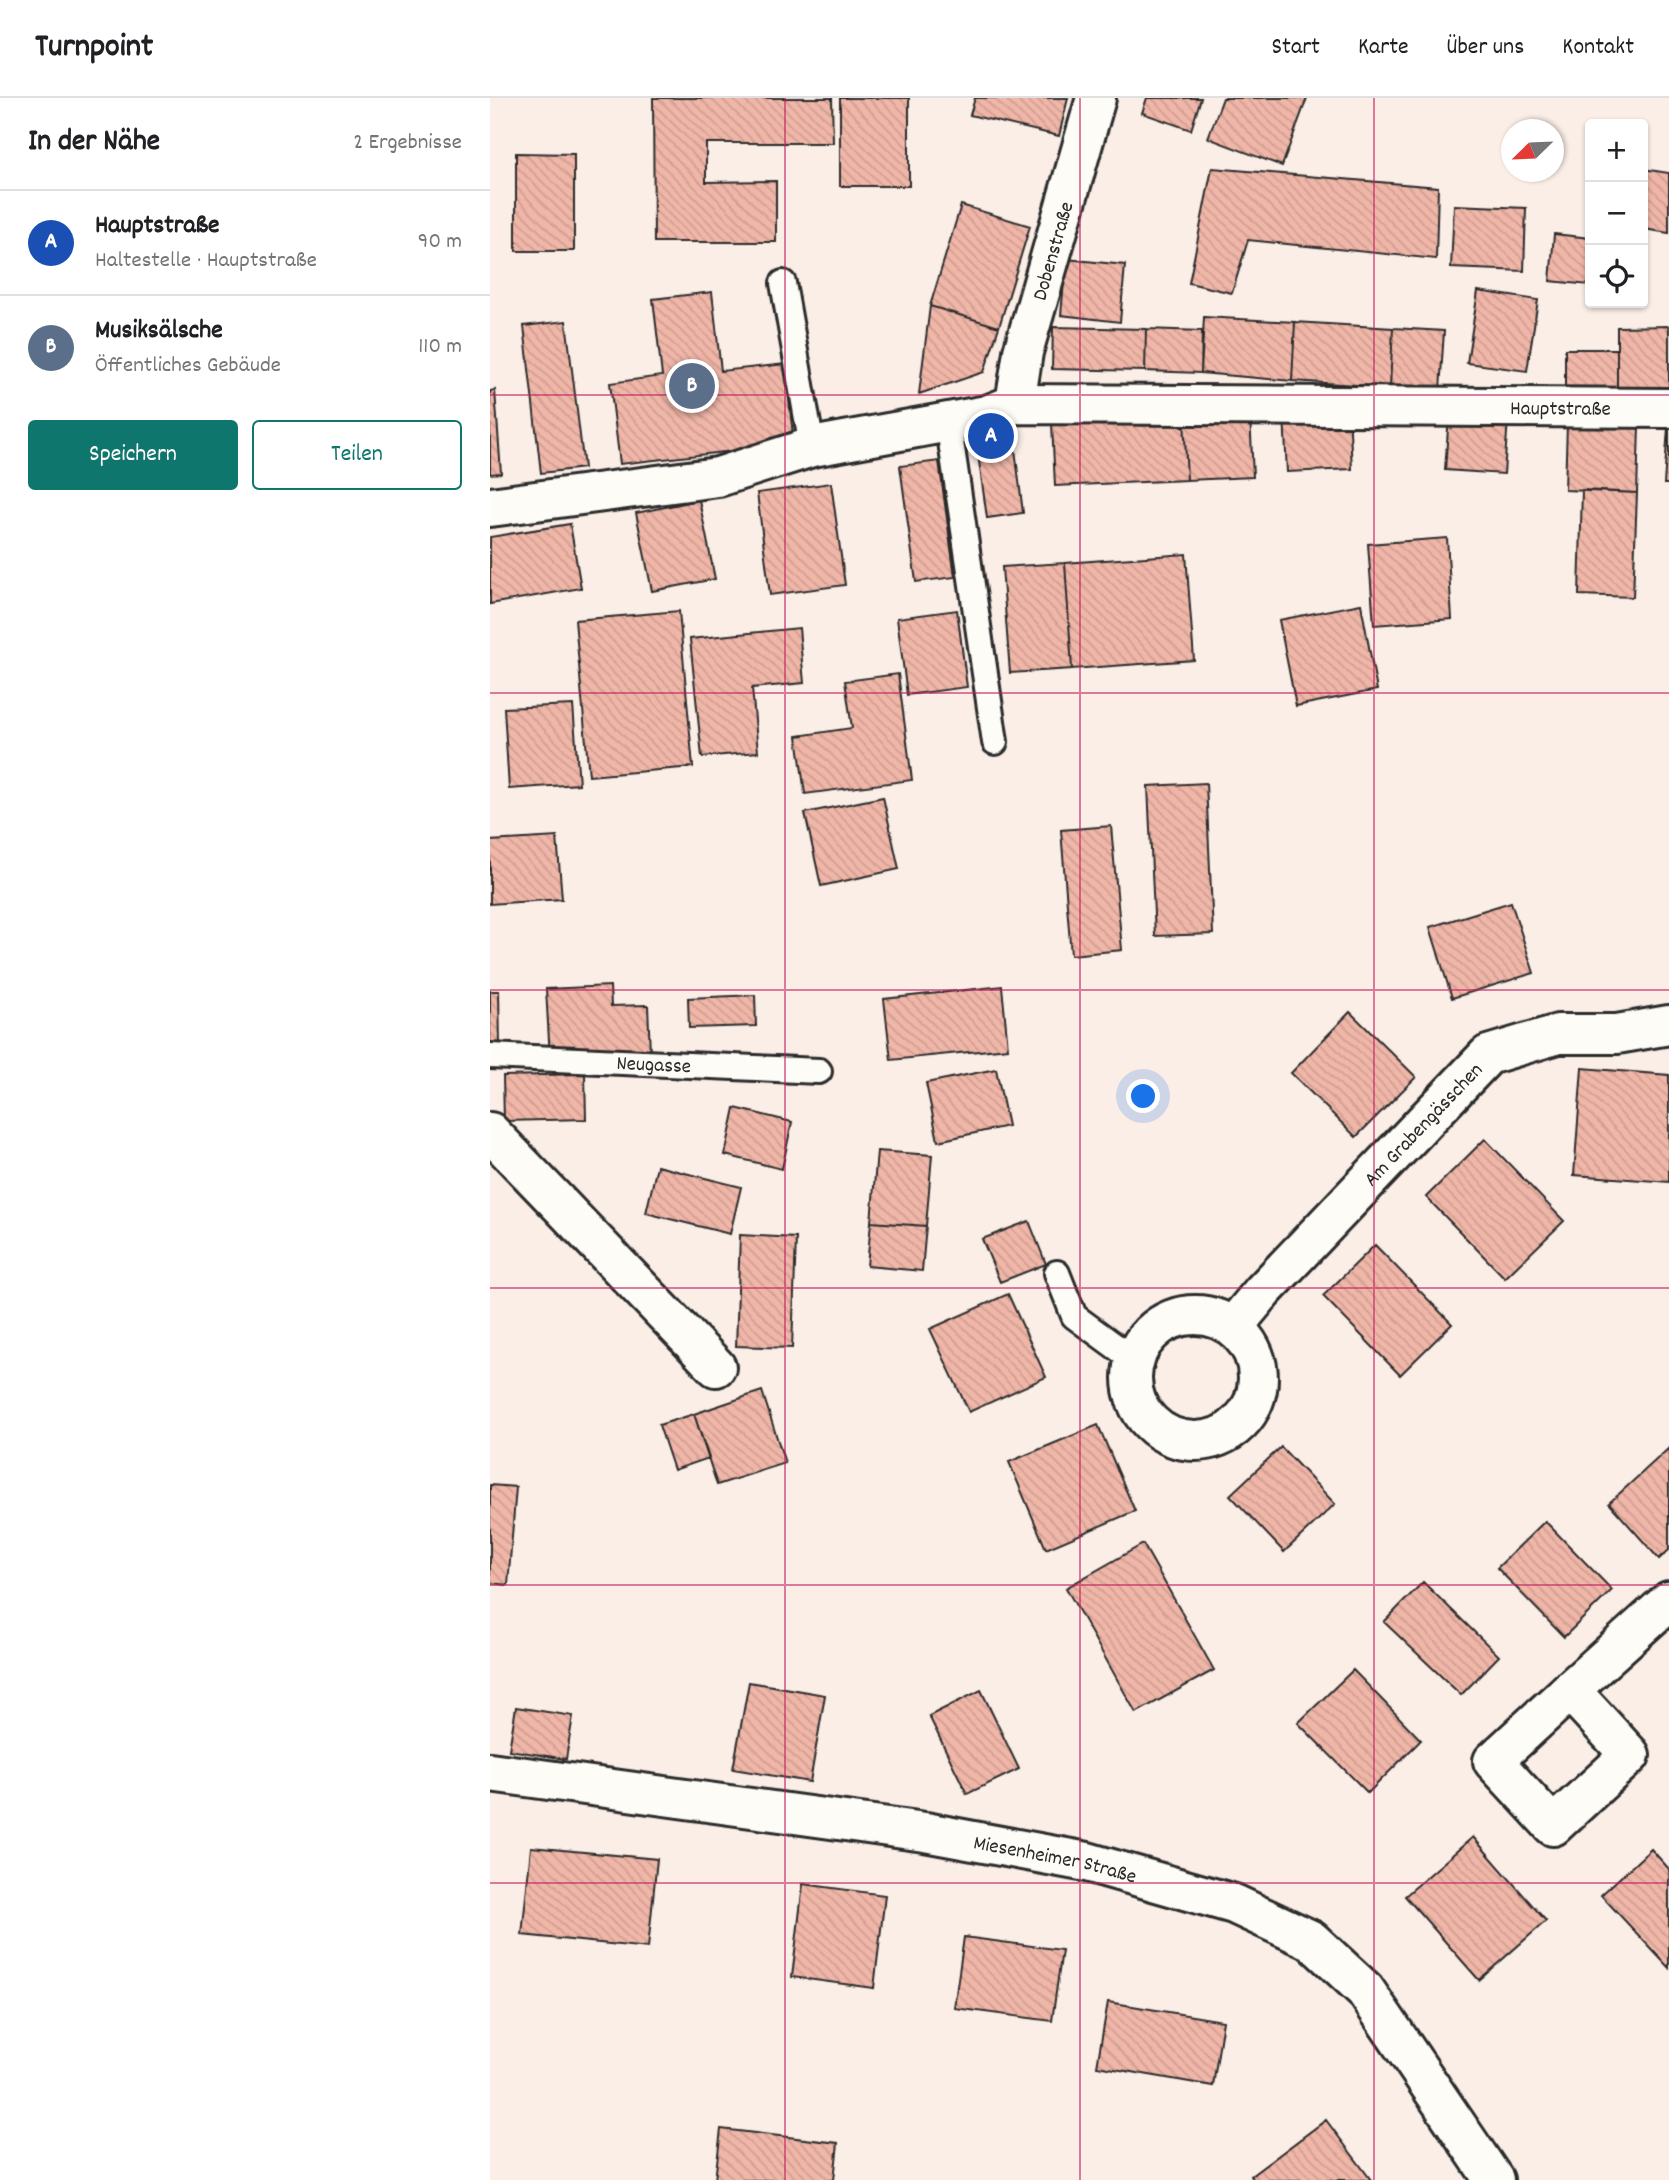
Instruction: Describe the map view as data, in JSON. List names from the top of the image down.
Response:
{
  "streets": {
    "street": [
      "Dobenstraße",
      "Hauptstraße",
      "Am Grabengässchen",
      "Miesenheimer Straße"
    ],
    "lane": ["Neugasse"]
  },
  "crossings": [
    ["Dobenstraße", "Hauptstraße"]
  ],
  "north": "bottom left",
  "page": {
    "header": "Turnpoint",
    "nav": [
      "Start",
      "Karte",
      "Über uns",
      "Kontakt"
    ],
    "heading": ["In der Nähe", "2 Ergebnisse"],
    "map_buttons": ["+", "−"],
    "list": [
      {
        "mark": "A",
        "name": "Hauptstraße",
        "note": "Haltestelle · Hauptstraße",
        "value": "90 m"
      },
      {
        "mark": "B",
        "name": "Musiksälsche",
        "note": "Öffentliches Gebäude",
        "value": "110 m"
      }
    ],
    "pins": ["B", "A"],
    "buttons": ["Speichern", "Teilen"]
  }
}
